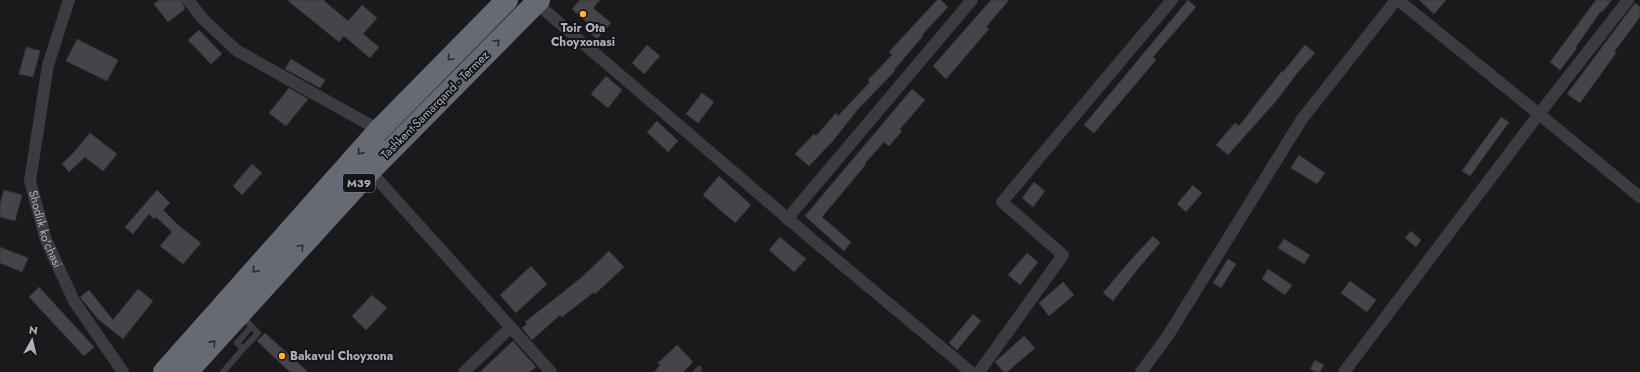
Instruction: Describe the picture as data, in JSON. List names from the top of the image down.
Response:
{
  "streets": {
    "highway": ["Tashkent-Samarqand - Termez", "M39"],
    "street": ["Shodlik ko'chasi"]
  },
  "places": ["Toir Ota Choyxonasi", "Bakavul Choyxona"],
  "north": "top"
}
